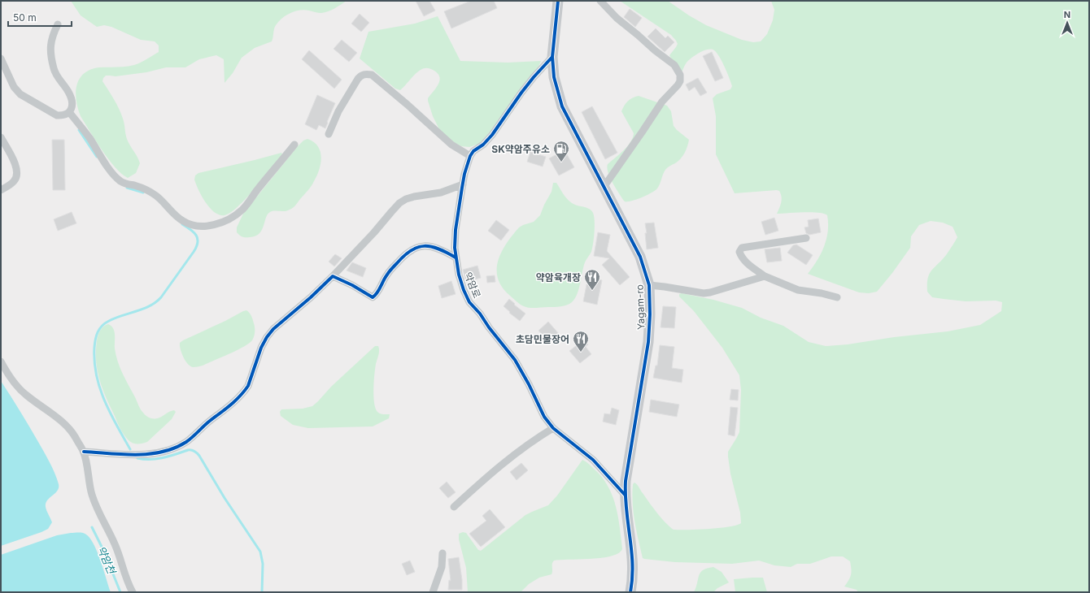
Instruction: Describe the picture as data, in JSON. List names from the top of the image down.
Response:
{
  "streets": {
    "street": ["약암로", "Yagam-ro"]
  },
  "crossings": [
    ["약암로", "Yagam-ro"]
  ],
  "water": ["약암천"],
  "places": {
    "fuel station": ["SK약암주유소"],
    "restaurant": ["약암육개장", "초담민물장어"]
  },
  "scale_bar": "50 m",
  "north": "top"
}
